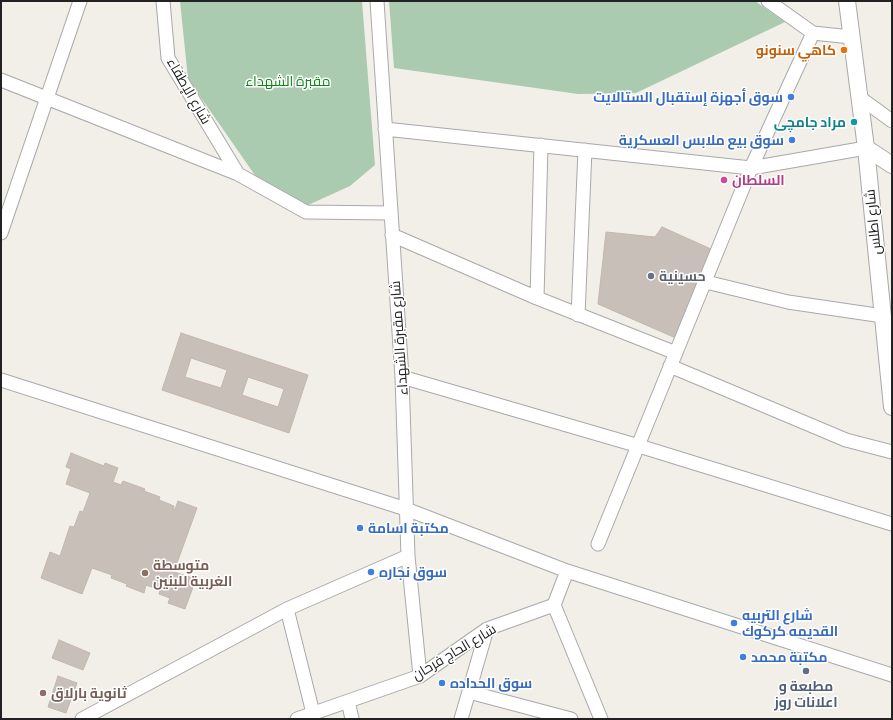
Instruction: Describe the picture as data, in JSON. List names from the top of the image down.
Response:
{
  "streets": {
    "street": [
      "شارع الإطفاء",
      "شارع اطلس",
      "شارع مقبرة الشهداء",
      "شارع الحاج فرحان"
    ]
  },
  "crossings": [
    ["شارع مقبرة الشهداء", "شارع الحاج فرحان"]
  ],
  "parks": ["مقبرة الشهداء"],
  "places": [
    "كاهي سنونو",
    "سوق أجهزة إستقبال الستالايت",
    "مراد جامچی",
    "سوق بيع ملابس العسكرية",
    "السلطان",
    "حسينية",
    "مكتبة اسامة",
    "سوق نجاره",
    "متوسطة الغربية للبنين",
    "شارع التربيه القديمه كركوك",
    "مكتبة محمد",
    "مطبعة و اعلانات روز",
    "سوق الحداده",
    "ثانوية بارلاق"
  ]
}
